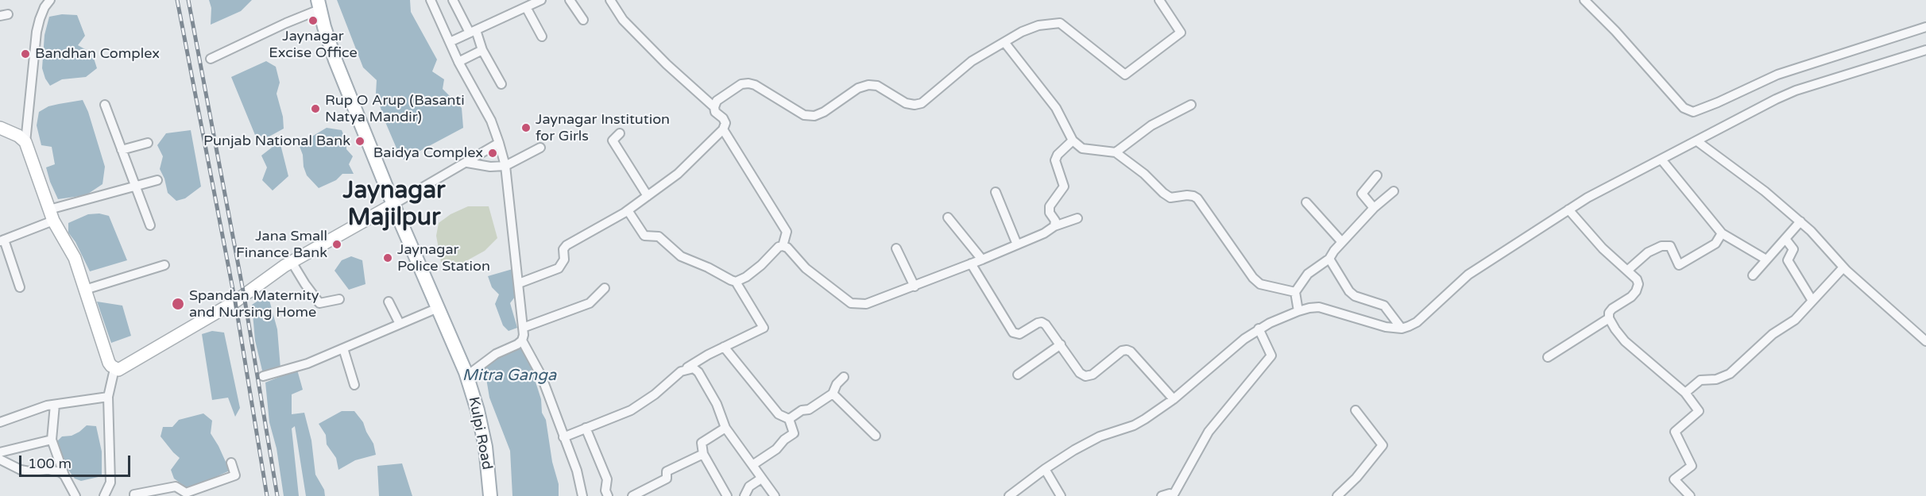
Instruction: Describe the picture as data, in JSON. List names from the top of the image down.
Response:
{
  "streets": {
    "main road": ["Kulpi Road"]
  },
  "districts": ["Jaynagar Majilpur"],
  "water": ["Mitra Ganga"],
  "places": [
    "Jaynagar Excise Office",
    "Bandhan Complex",
    "Rup O Arup (Basanti Natya Mandir)",
    "Jaynagar Institution for Girls",
    "Punjab National Bank",
    "Baidya Complex",
    "Jana Small Finance Bank",
    "Jaynagar Police Station",
    "Spandan Maternity and Nursing Home"
  ],
  "scale_bar": "100 m"
}
